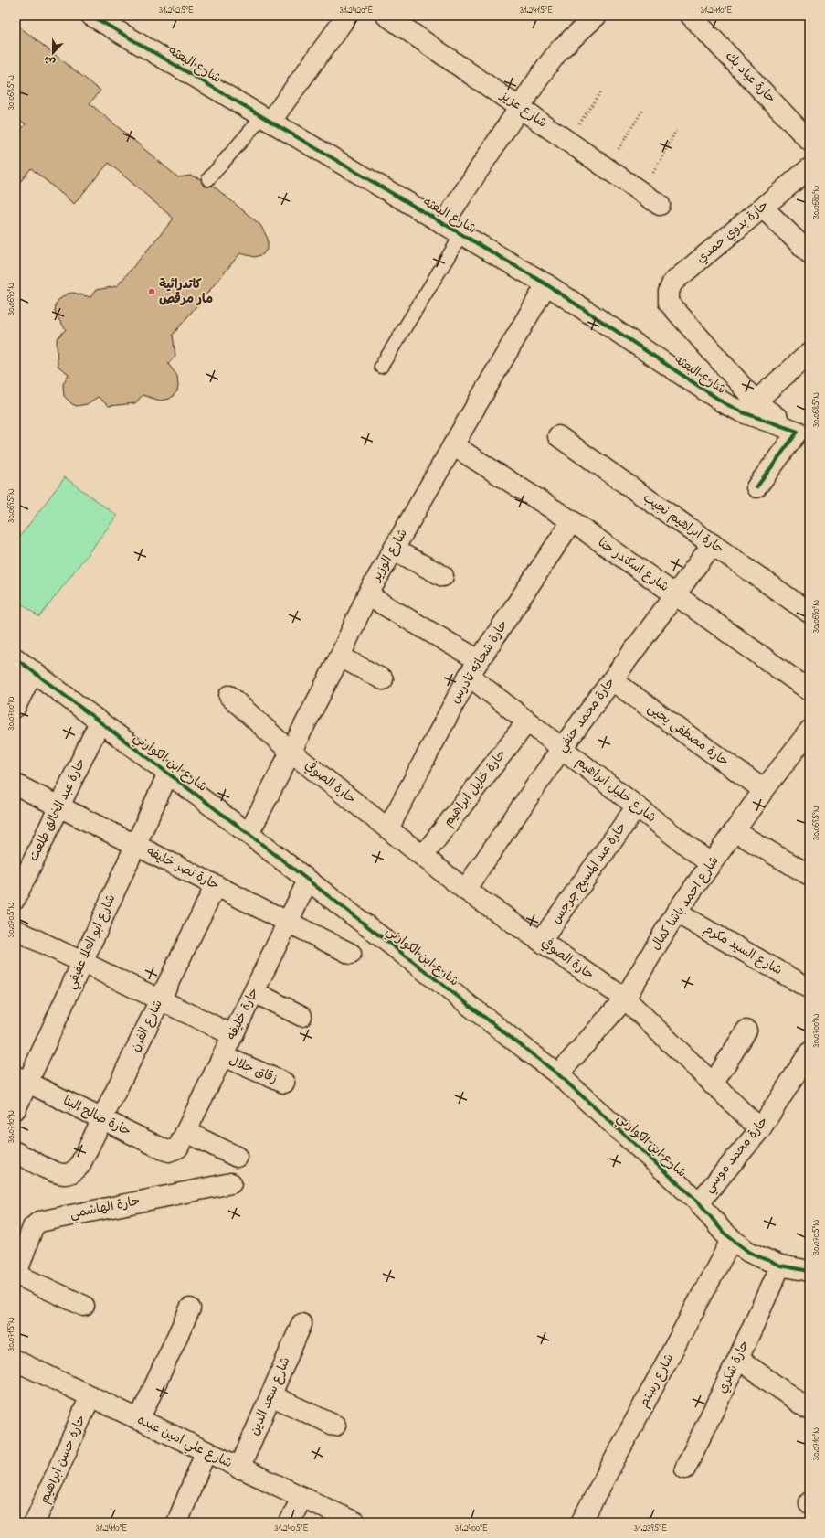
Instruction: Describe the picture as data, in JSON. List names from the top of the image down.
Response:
{
  "streets": {
    "street": [
      "شارع البعثه",
      "حارة عياد بك",
      "شارع عزيز",
      "حارة بدوي حمدي",
      "حارة ابراهيم نجيب",
      "شارع الوزير",
      "شارع اسكندر حنا",
      "حارة شحاته تادرس",
      "حارة محمد حنفي",
      "حارة مصطفى يحيى",
      "شارع ابن الكوارني",
      "حارة الصوفي",
      "حارة خليل ابراهيم",
      "شارع خليل ابراهيم",
      "حارة عبد الخالق طلعت",
      "حارة نصر خليفه",
      "حارة عبد المسيح جرجس",
      "شارع احمد باشا كمال",
      "شارع ابو العلا عفيفي",
      "شارع السيد مكرم",
      "حارة خليفه",
      "شارع الفرن",
      "زقاق جلال",
      "حارة صالح البنا",
      "حارة محمد موسي",
      "حارة الهاشمي",
      "حارة شكري",
      "شارع رستم",
      "شارع سعد الدين",
      "شارع علي امين عبده",
      "حارة حسن ابراهيم"
    ]
  },
  "crossings": [
    ["شارع البعثه", "حارة بدوي حمدي"],
    ["شارع البعثه", "شارع الوزير"],
    ["حارة ابراهيم نجيب", "حارة محمد حنفي"],
    ["شارع الوزير", "شارع اسكندر حنا"],
    ["شارع الوزير", "شارع ابن الكوارني"],
    ["شارع الوزير", "حارة الصوفي"],
    ["شارع الوزير", "شارع خليل ابراهيم"],
    ["شارع اسكندر حنا", "حارة شحاته تادرس"],
    ["شارع اسكندر حنا", "حارة محمد حنفي"],
    ["حارة شحاته تادرس", "حارة الصوفي"],
    ["حارة شحاته تادرس", "شارع خليل ابراهيم"],
    ["حارة محمد حنفي", "حارة مصطفى يحيى"],
    ["حارة محمد حنفي", "حارة الصوفي"],
    ["حارة محمد حنفي", "شارع خليل ابراهيم"],
    ["حارة مصطفى يحيى", "شارع احمد باشا كمال"],
    ["شارع ابن الكوارني", "حارة عبد الخالق طلعت"],
    ["شارع ابن الكوارني", "شارع احمد باشا كمال"],
    ["شارع ابن الكوارني", "شارع ابو العلا عفيفي"],
    ["شارع ابن الكوارني", "حارة خليفه"],
    ["شارع ابن الكوارني", "حارة محمد موسي"],
    ["شارع ابن الكوارني", "حارة شكري"],
    ["شارع ابن الكوارني", "شارع رستم"],
    ["حارة الصوفي", "حارة خليل ابراهيم"],
    ["حارة الصوفي", "حارة عبد المسيح جرجس"],
    ["حارة الصوفي", "شارع احمد باشا كمال"],
    ["حارة الصوفي", "حارة محمد موسي"],
    ["حارة خليل ابراهيم", "شارع خليل ابراهيم"],
    ["شارع خليل ابراهيم", "حارة عبد المسيح جرجس"],
    ["شارع خليل ابراهيم", "شارع احمد باشا كمال"],
    ["حارة عبد الخالق طلعت", "حارة نصر خليفه"],
    ["حارة نصر خليفه", "شارع ابو العلا عفيفي"],
    ["حارة نصر خليفه", "حارة خليفه"],
    ["حارة نصر خليفه", "شارع الفرن"],
    ["شارع احمد باشا كمال", "شارع السيد مكرم"],
    ["شارع ابو العلا عفيفي", "حارة صالح البنا"],
    ["حارة خليفه", "زقاق جلال"],
    ["حارة خليفه", "حارة صالح البنا"],
    ["شارع الفرن", "حارة صالح البنا"],
    ["شارع سعد الدين", "شارع علي امين عبده"],
    ["شارع علي امين عبده", "حارة حسن ابراهيم"]
  ],
  "places": ["كاتدرائية مار مرقص"],
  "north": "bottom",
  "coordinates": [
    "31.2425°E",
    "31.2420°E",
    "31.2415°E",
    "31.2410°E",
    "30.0685°N",
    "30.0680°N",
    "30.0690°N",
    "30.0695°N",
    "30.0700°N",
    "30.0705°N",
    "30.0710°N",
    "30.0715°N",
    "31.2405°E",
    "31.2400°E",
    "31.2395°E"
  ]
}
